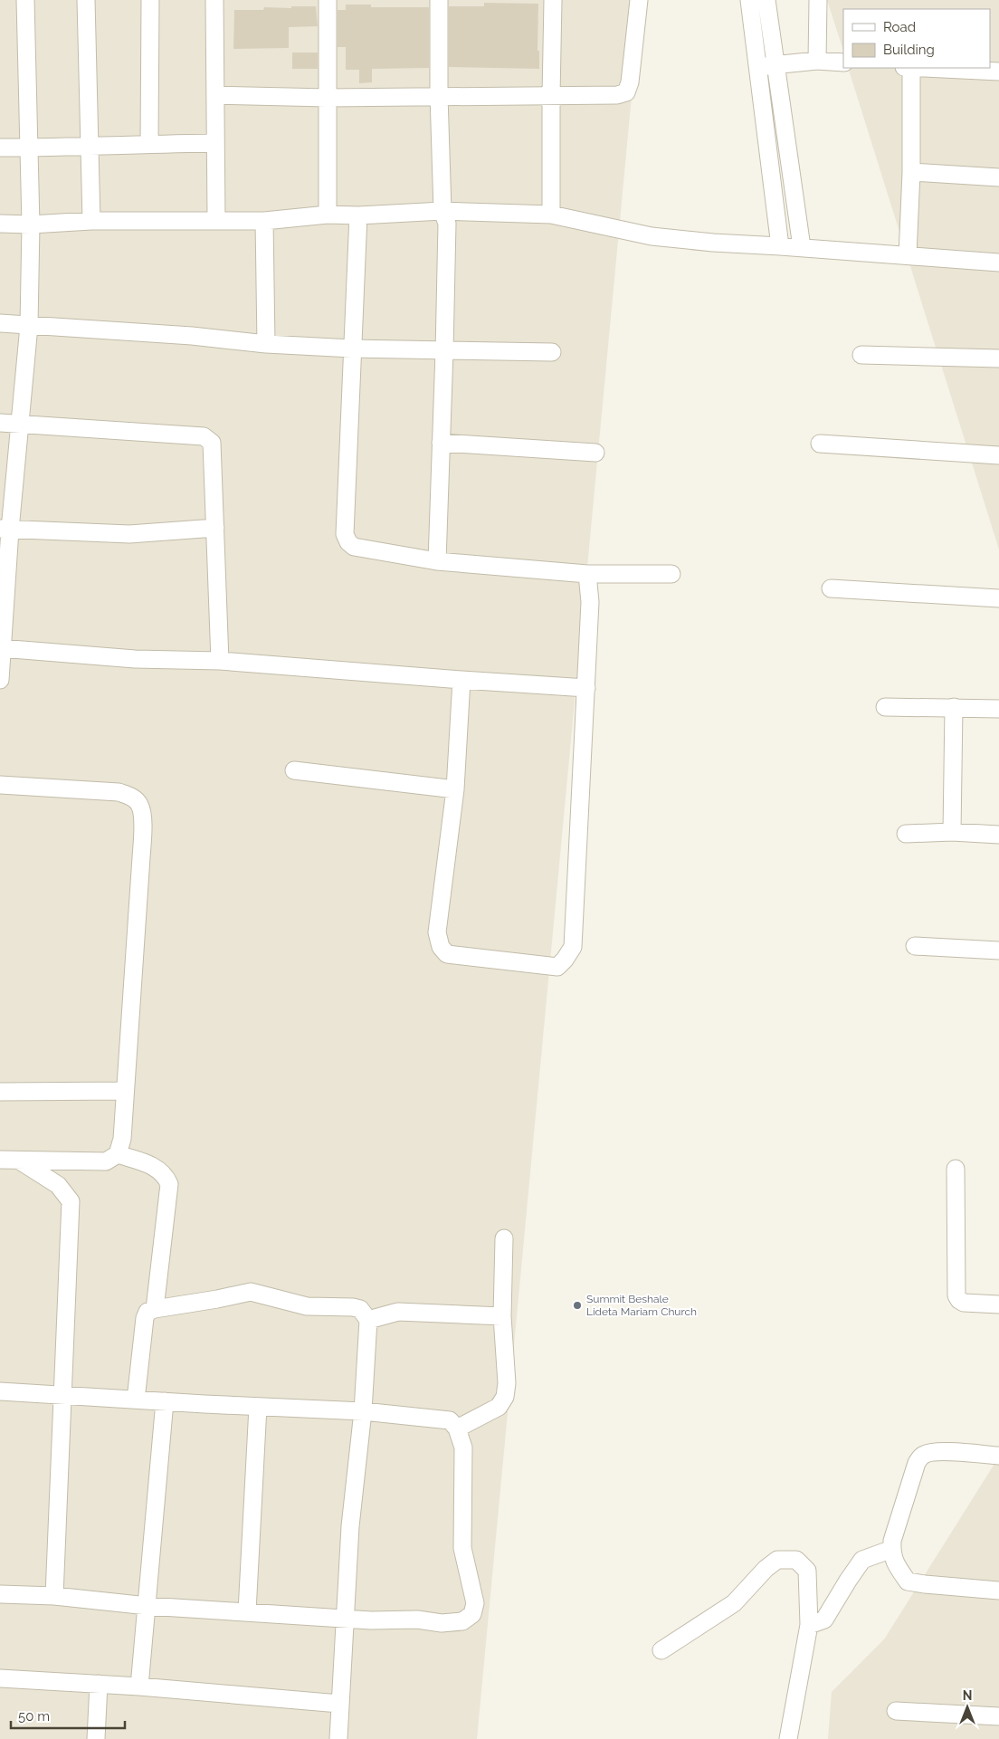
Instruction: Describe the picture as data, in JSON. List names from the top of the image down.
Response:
{
  "places": ["Summit Beshale Lideta Mariam Church"],
  "legend": ["Road", "Building"],
  "scale_bar": "50 m",
  "north": "top"
}
